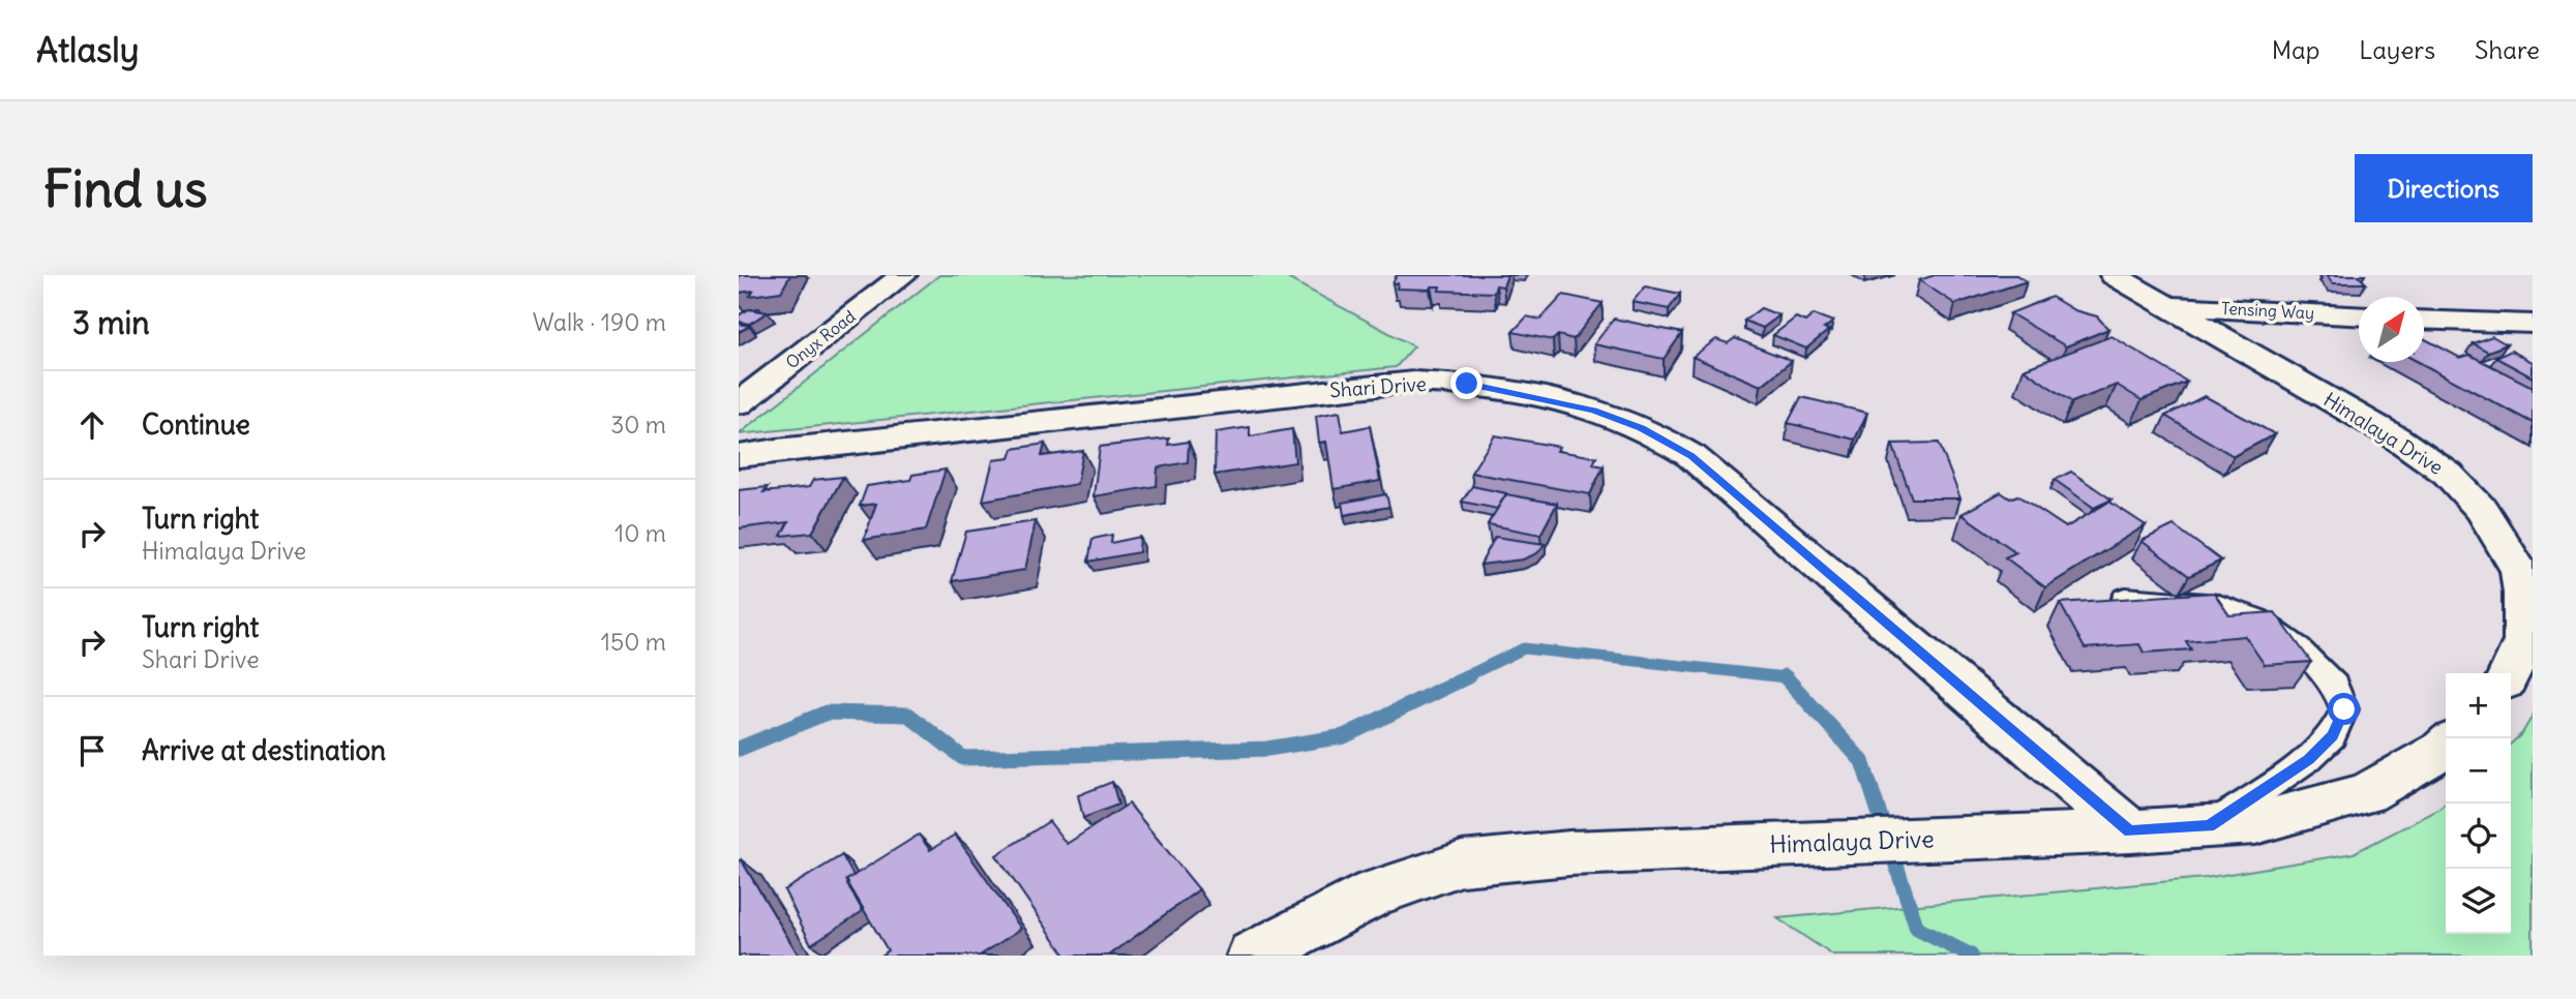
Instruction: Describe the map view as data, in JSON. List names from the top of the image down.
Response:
{
  "streets": {
    "street": [
      "Tensing Way",
      "Onyx Road",
      "Shari Drive",
      "Himalaya Drive"
    ]
  },
  "crossings": [
    ["Tensing Way", "Himalaya Drive"],
    ["Shari Drive", "Himalaya Drive"]
  ],
  "north": "top right",
  "page": {
    "header": "Atlasly",
    "nav": ["Map", "Layers", "Share"],
    "buttons": "Directions",
    "title": "Find us",
    "heading": ["3 min", "Walk · 190 m"],
    "list": [
      ["Continue", "30 m"],
      ["Turn right", "Himalaya Drive", "10 m"],
      ["Turn right", "Shari Drive", "150 m"],
      "Arrive at destination"
    ],
    "map_buttons": ["+", "−"]
  }
}
